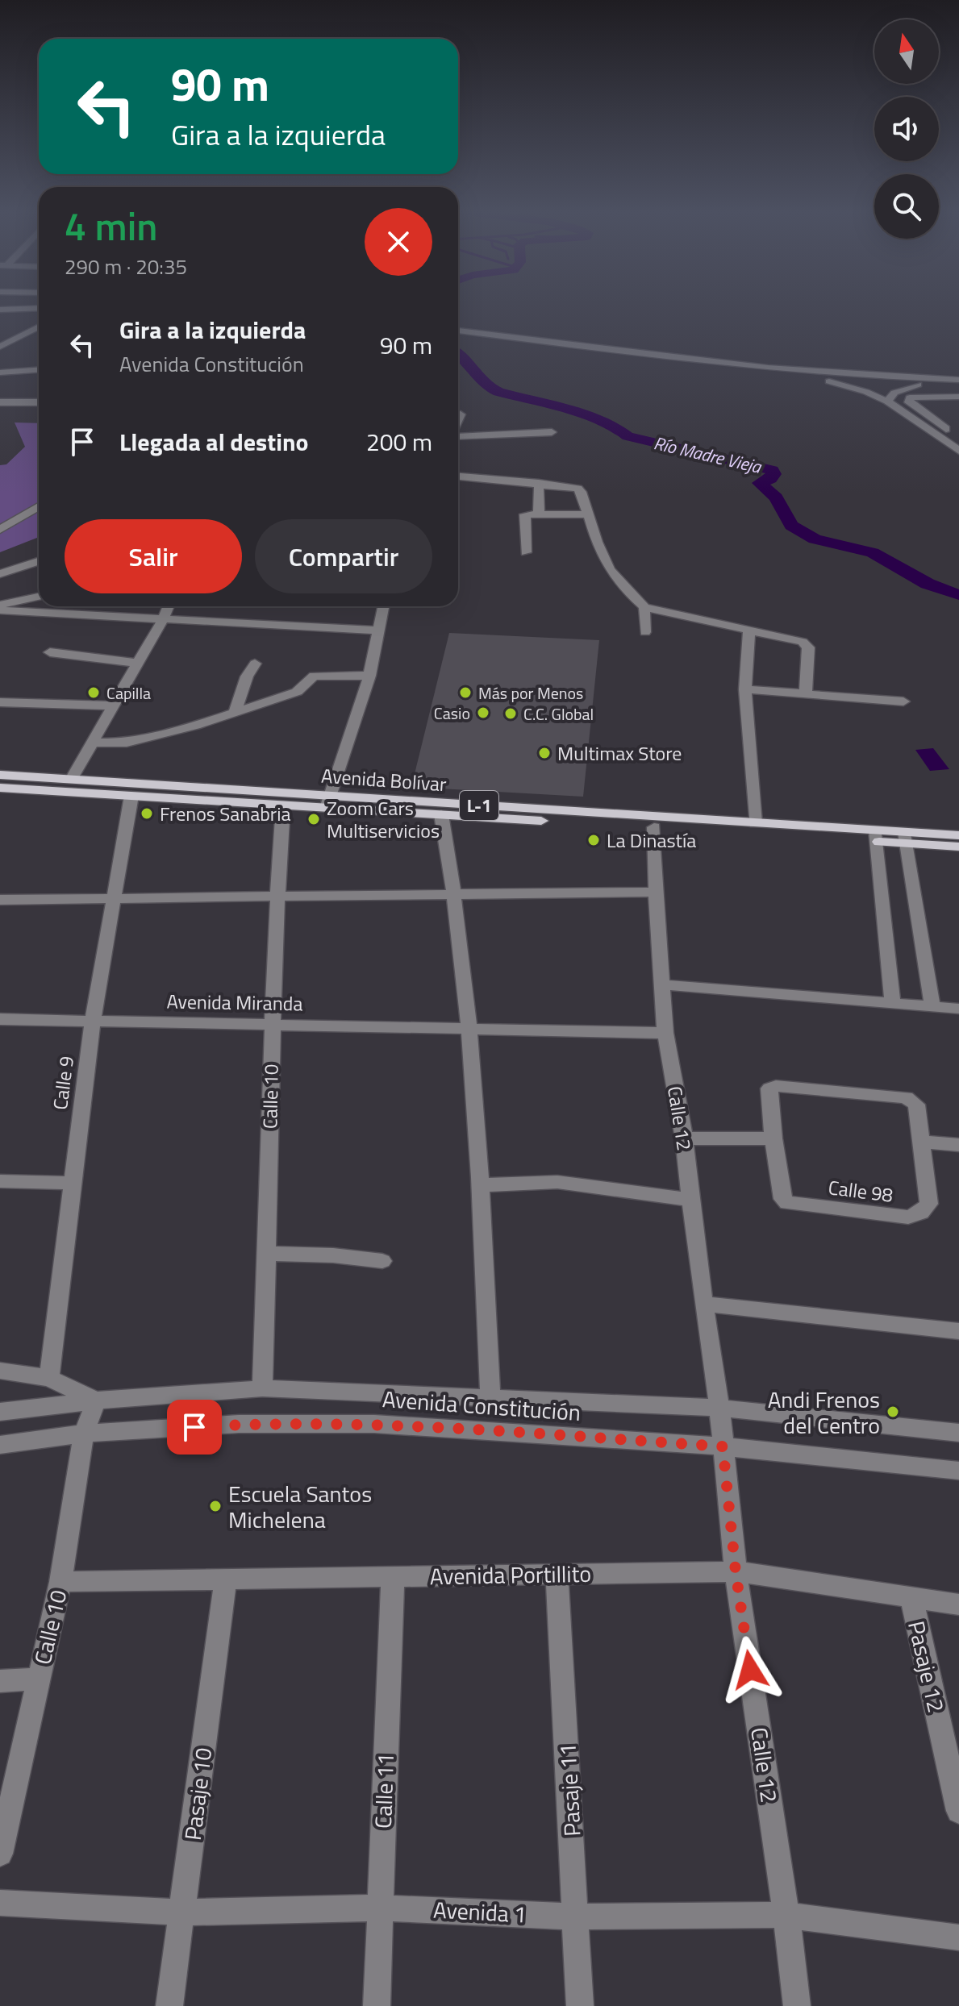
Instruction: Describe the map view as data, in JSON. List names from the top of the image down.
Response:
{
  "streets": {
    "main road": ["Avenida Bolívar", "L-1"],
    "street": [
      "Avenida Miranda",
      "Calle 9",
      "Calle 10",
      "Calle 12",
      "Calle 98",
      "Avenida Constitución",
      "Avenida Portillito",
      "Pasaje 12",
      "Pasaje 11",
      "Calle 11",
      "Pasaje 10",
      "Avenida 1"
    ]
  },
  "crossings": [
    ["Avenida Bolívar", "Calle 9"],
    ["Avenida Bolívar", "Calle 10"],
    ["Avenida Bolívar", "Calle 12"],
    ["Avenida Miranda", "Calle 9"],
    ["Avenida Miranda", "Calle 10"],
    ["Avenida Miranda", "Calle 12"],
    ["Calle 10", "Avenida Constitución"],
    ["Calle 10", "Avenida Portillito"],
    ["Calle 12", "Avenida Constitución"],
    ["Calle 12", "Avenida Portillito"],
    ["Calle 12", "Avenida 1"],
    ["Avenida Portillito", "Pasaje 12"],
    ["Avenida Portillito", "Pasaje 11"],
    ["Avenida Portillito", "Calle 11"],
    ["Avenida Portillito", "Pasaje 10"],
    ["Pasaje 11", "Avenida 1"],
    ["Calle 11", "Avenida 1"],
    ["Pasaje 10", "Avenida 1"]
  ],
  "water": ["Río Madre Vieja"],
  "places": [
    "Capilla",
    "Más por Menos",
    "Casio",
    "C.C. Global",
    "Multimax Store",
    "Frenos Sanabria",
    "Zoom Cars Multiservicios",
    "La Dinastía",
    "Andi Frenos del Centro",
    "Escuela Santos Michelena"
  ],
  "north": "top",
  "page": {
    "turn": ["90 m", "Gira a la izquierda"],
    "heading": ["4 min", "290 m · 20:35"],
    "list": [
      {
        "name": "Gira a la izquierda",
        "note": "Avenida Constitución",
        "value": "90 m"
      },
      {
        "name": "Llegada al destino",
        "value": "200 m"
      }
    ],
    "buttons": ["Salir", "Compartir"]
  }
}
